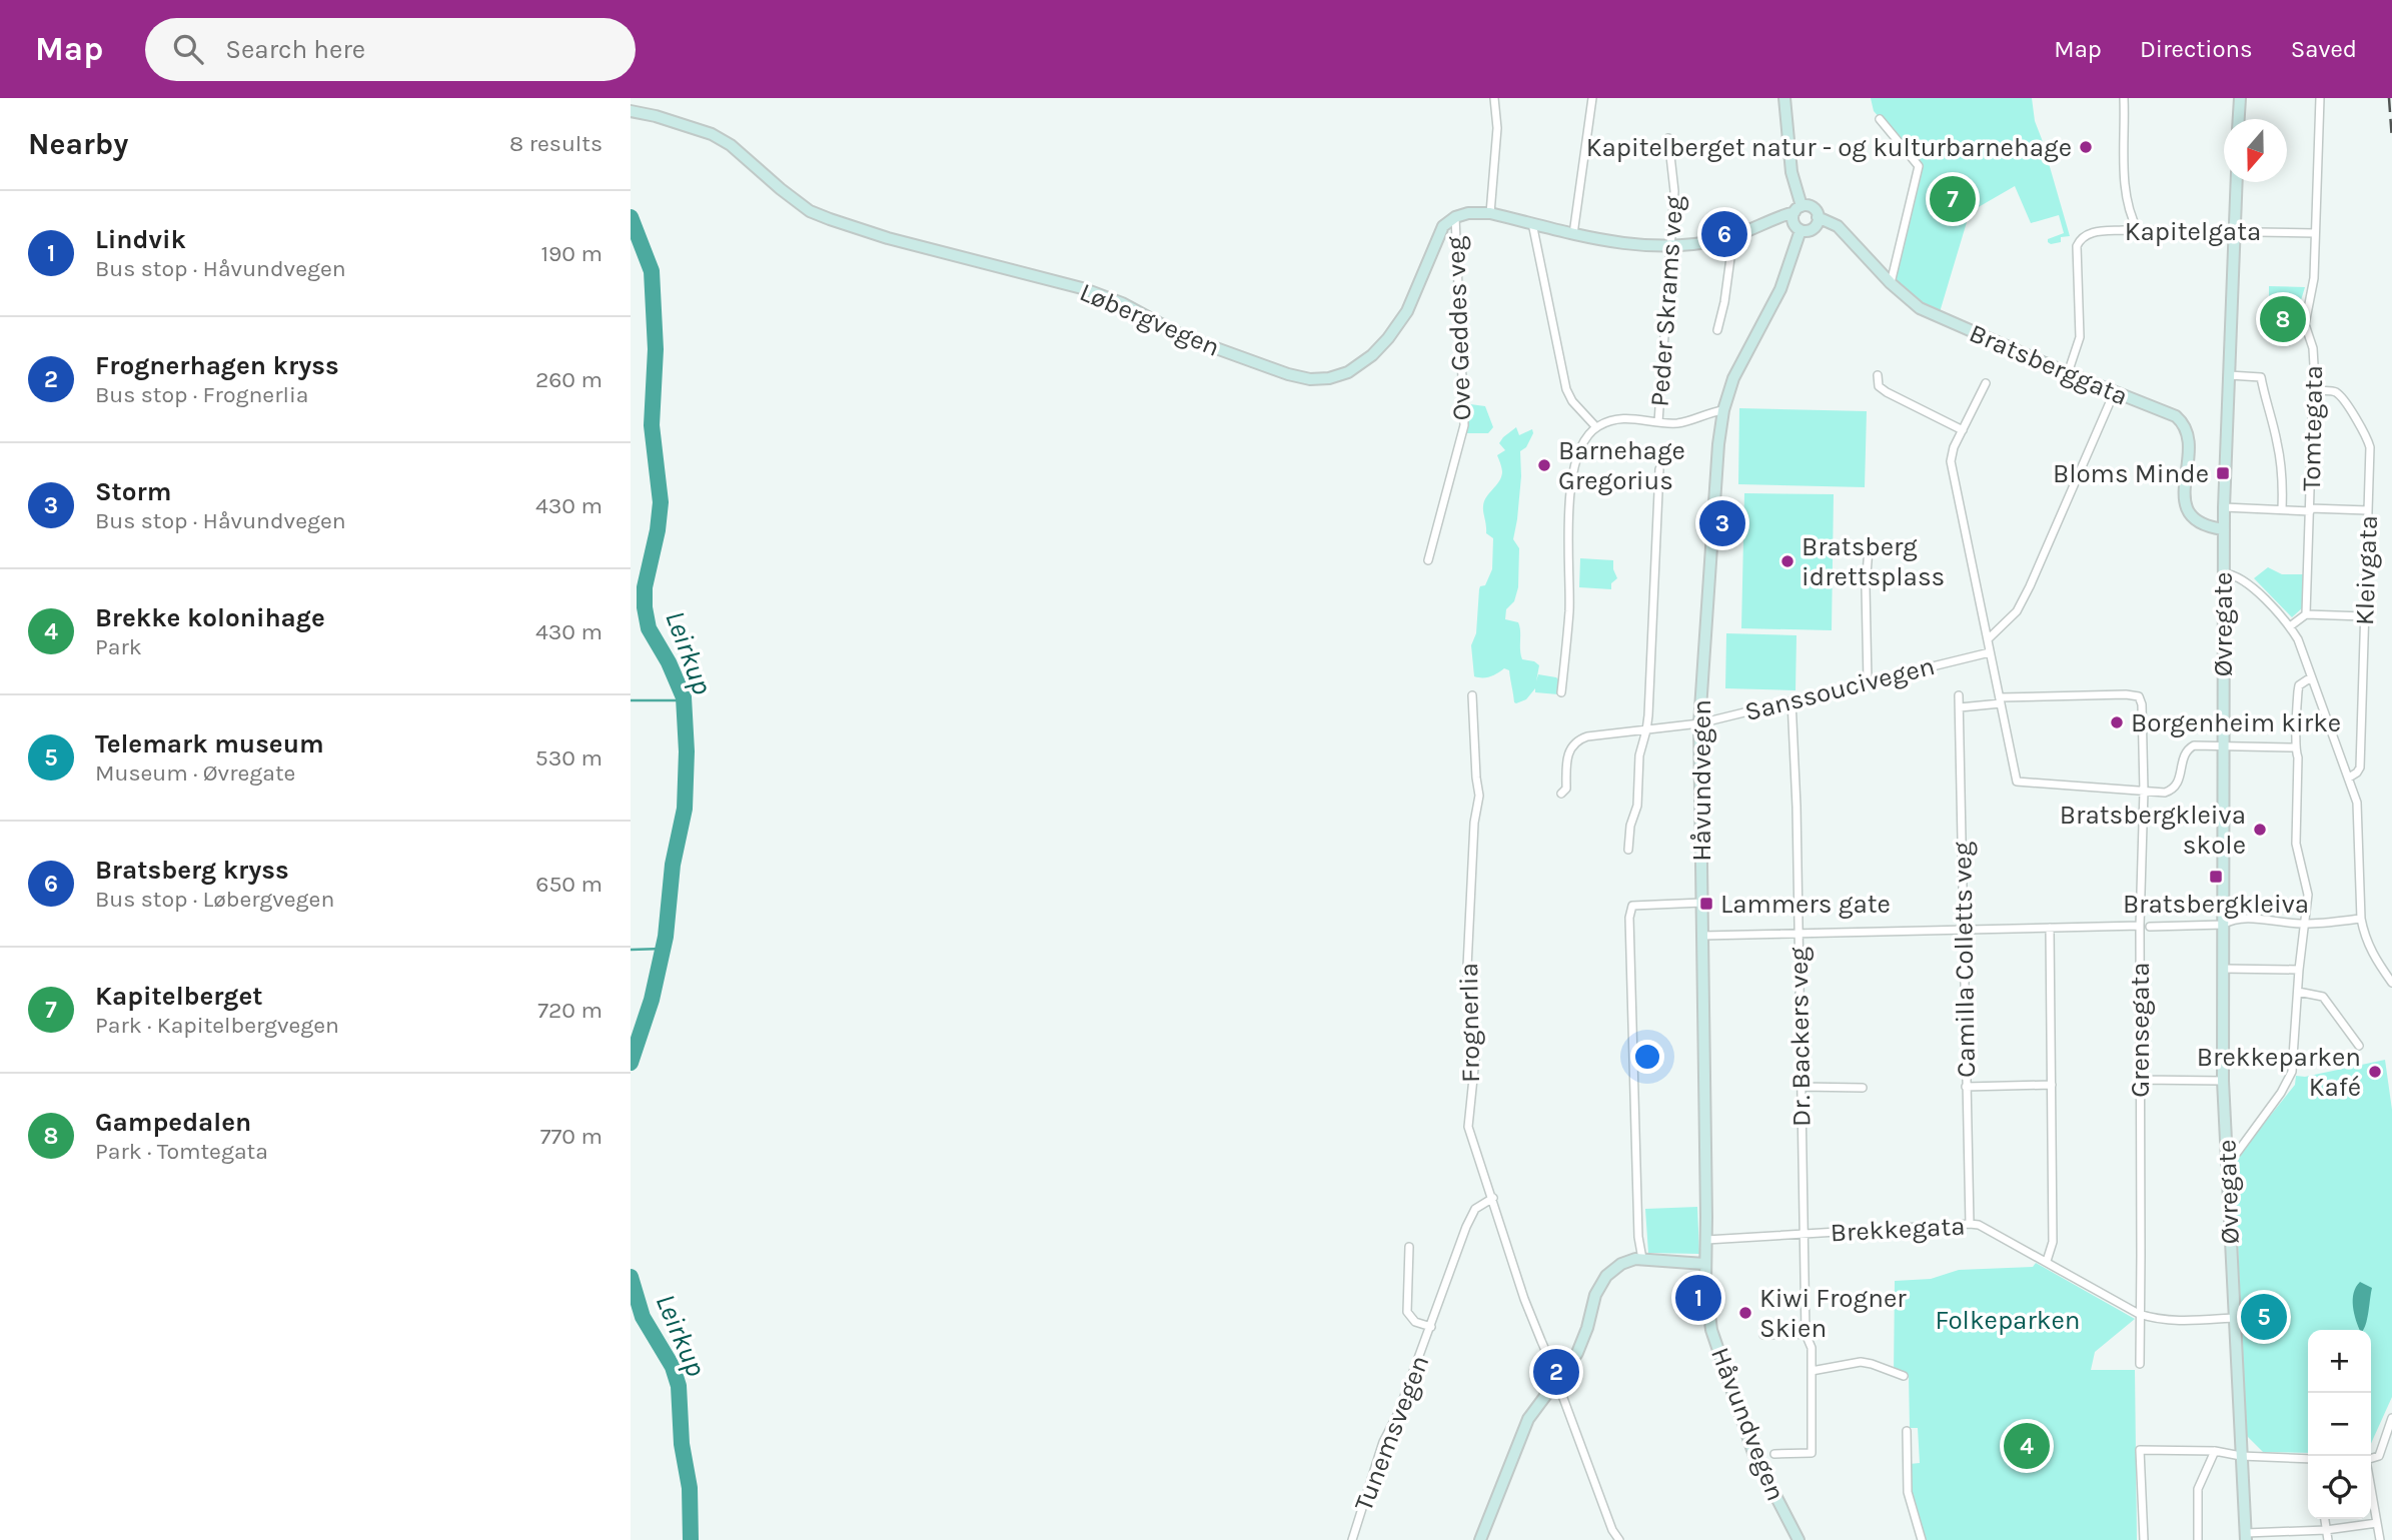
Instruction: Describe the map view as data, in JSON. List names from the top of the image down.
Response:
{
  "streets": {
    "street": [
      "Kapitelgata",
      "Peder Skrams veg",
      "Løbergvegen",
      "Ove Geddes veg",
      "Bratsberggata",
      "Tomtegata",
      "Kleivgata",
      "Øvregate",
      "Sanssoucivegen",
      "Håvundvegen",
      "Camilla Colletts veg",
      "Frognerlia",
      "Grensegata",
      "Dr. Backers veg",
      "Brekkegata",
      "Tunemsvegen"
    ]
  },
  "crossings": [
    ["Kapitelgata", "Bratsberggata"],
    ["Kapitelgata", "Tomtegata"],
    ["Kapitelgata", "Øvregate"],
    ["Løbergvegen", "Ove Geddes veg"],
    ["Bratsberggata", "Øvregate"],
    ["Bratsberggata", "Håvundvegen"],
    ["Tomtegata", "Kleivgata"],
    ["Tomtegata", "Øvregate"],
    ["Øvregate", "Brekkegata"],
    ["Sanssoucivegen", "Håvundvegen"],
    ["Sanssoucivegen", "Dr. Backers veg"],
    ["Håvundvegen", "Brekkegata"],
    ["Camilla Colletts veg", "Brekkegata"],
    ["Frognerlia", "Tunemsvegen"],
    ["Grensegata", "Brekkegata"],
    ["Dr. Backers veg", "Brekkegata"]
  ],
  "water": ["Leirkup"],
  "parks": ["Folkeparken"],
  "places": {
    "other": [
      "Kapitelberget natur - og kulturbarnehage",
      "Barnehage Gregorius",
      "Bratsberg idrettsplass",
      "Borgenheim kirke",
      "Bratsbergkleiva skole",
      "Brekkeparken Kafé",
      "Kiwi Frogner Skien"
    ],
    "transit": ["Bloms Minde", "Bratsbergkleiva", "Lammers gate"]
  },
  "north": "bottom",
  "page": {
    "header": "Map",
    "search": "Search here",
    "nav": ["Map", "Directions", "Saved"],
    "heading": ["Nearby", "8 results"],
    "pins": [
      "7",
      "6",
      "8",
      "3",
      "1",
      "5",
      "2",
      "4"
    ],
    "list": [
      {
        "mark": "1",
        "name": "Lindvik",
        "note": "Bus stop · Håvundvegen",
        "value": "190 m"
      },
      {
        "mark": "2",
        "name": "Frognerhagen kryss",
        "note": "Bus stop · Frognerlia",
        "value": "260 m"
      },
      {
        "mark": "3",
        "name": "Storm",
        "note": "Bus stop · Håvundvegen",
        "value": "430 m"
      },
      {
        "mark": "4",
        "name": "Brekke kolonihage",
        "note": "Park",
        "value": "430 m"
      },
      {
        "mark": "5",
        "name": "Telemark museum",
        "note": "Museum · Øvregate",
        "value": "530 m"
      },
      {
        "mark": "6",
        "name": "Bratsberg kryss",
        "note": "Bus stop · Løbergvegen",
        "value": "650 m"
      },
      {
        "mark": "7",
        "name": "Kapitelberget",
        "note": "Park · Kapitelbergvegen",
        "value": "720 m"
      },
      {
        "mark": "8",
        "name": "Gampedalen",
        "note": "Park · Tomtegata",
        "value": "770 m"
      }
    ],
    "map_buttons": ["+", "−"]
  }
}
